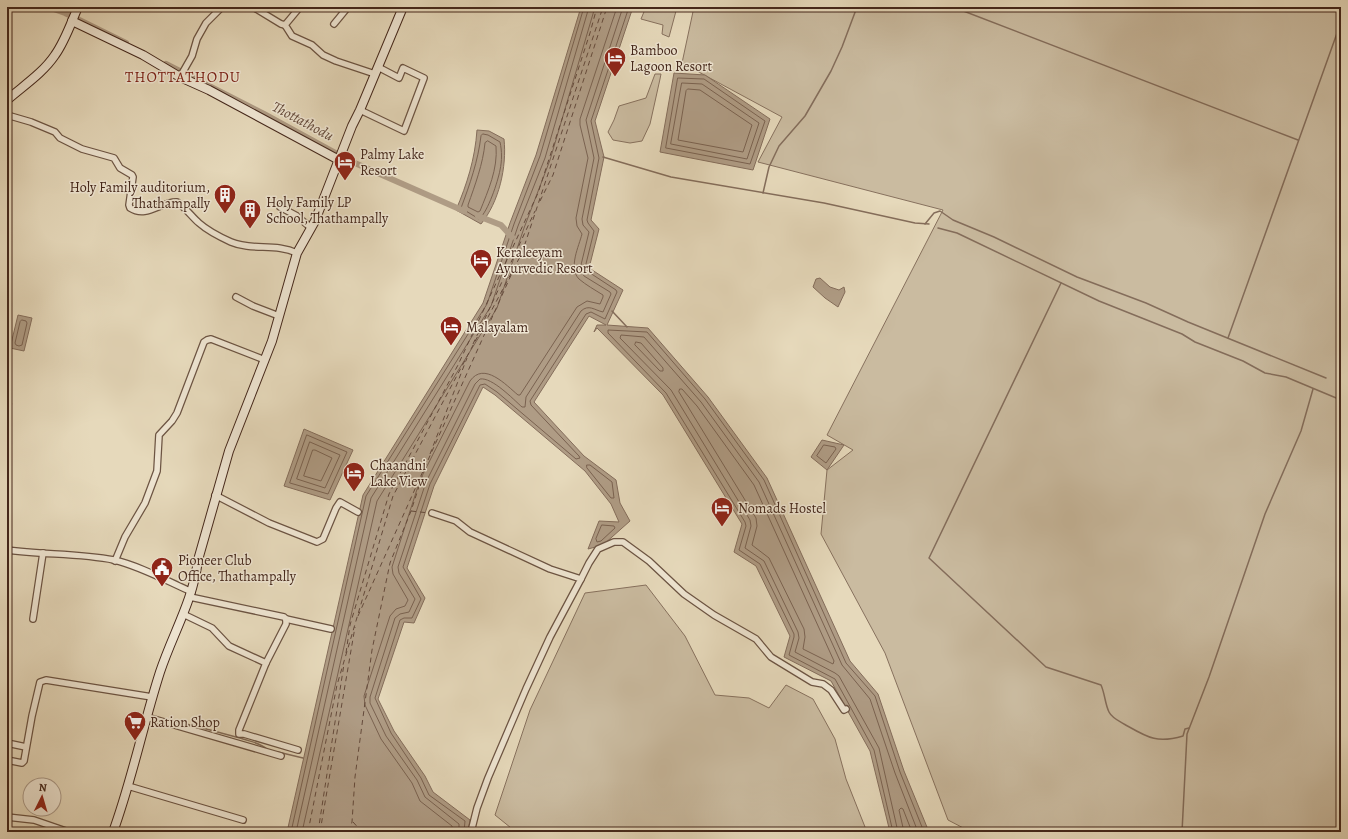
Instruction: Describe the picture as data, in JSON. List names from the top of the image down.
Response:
{
  "districts": ["THOTTATHODU"],
  "water": ["Thottathodu"],
  "places": {
    "hotel": [
      "Bamboo Lagoon Resort",
      "Palmy Lake Resort",
      "Keraleeyam Ayurvedic Resort",
      "Malayalam",
      "Chaandni Lake View",
      "Nomads Hostel"
    ],
    "building": ["Holy Family auditorium, Thathampally", "Holy Family LP School, Thathampally"],
    "public building": ["Pioneer Club Office, Thathampally"],
    "supermarket": ["Ration Shop"]
  },
  "north": "top"
}
